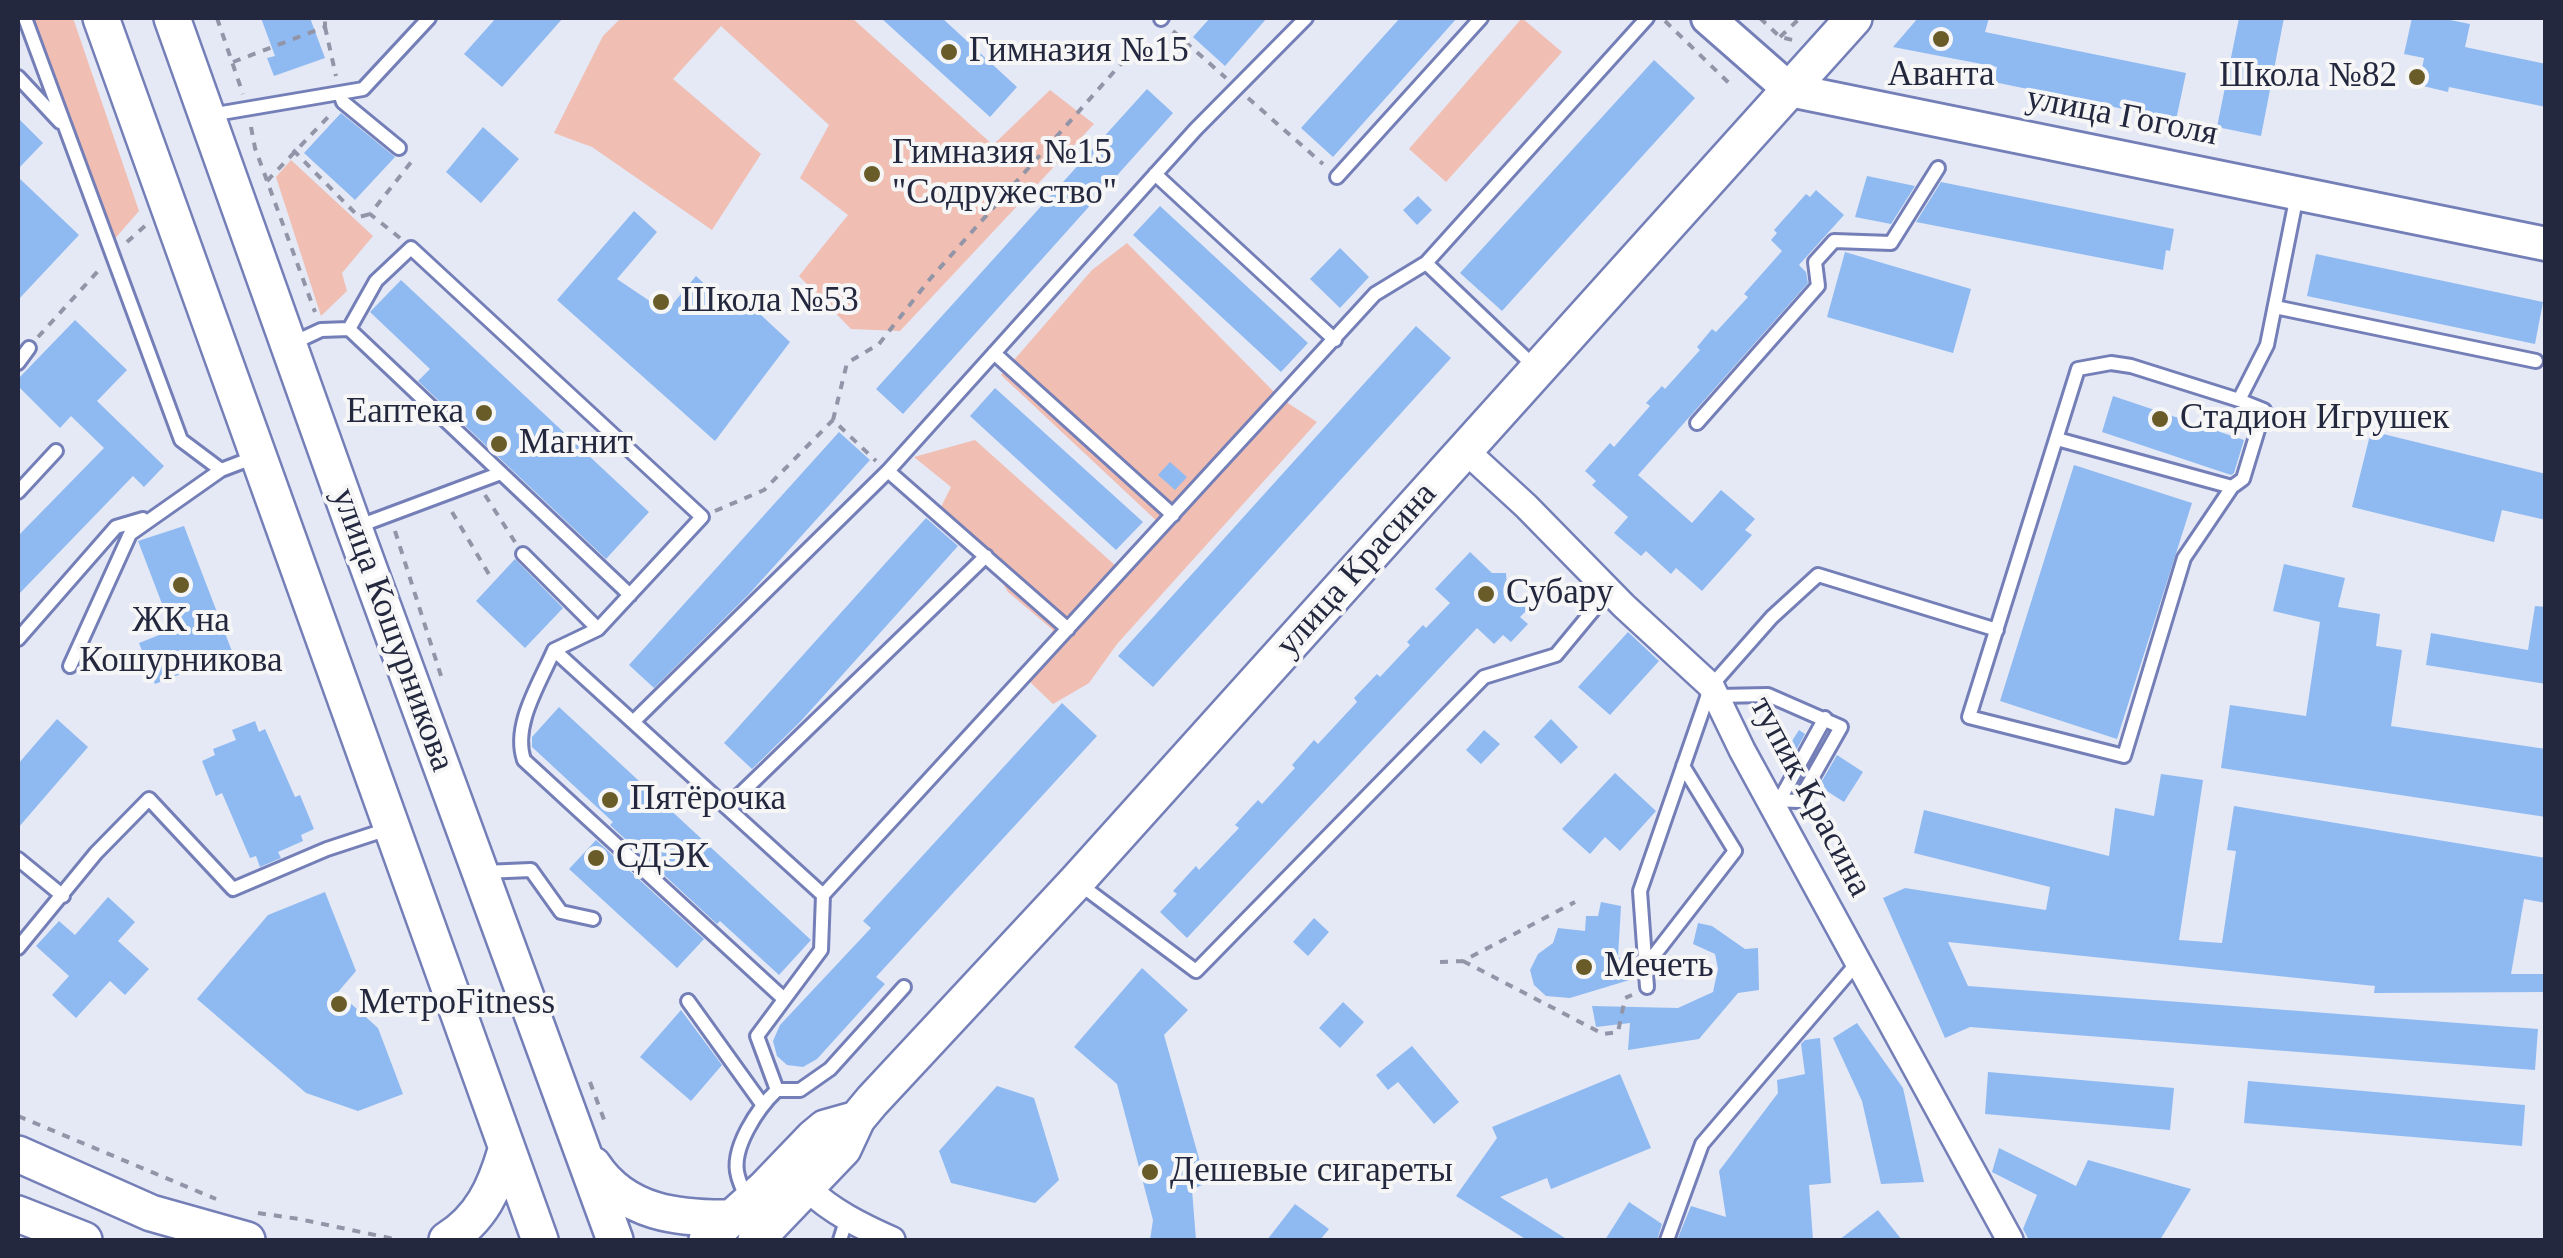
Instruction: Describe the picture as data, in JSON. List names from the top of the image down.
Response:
{
  "streets": {
    "main road": ["улица Красина", "улица Кошурникова"],
    "street": ["улица Гоголя", "тупик Красина"]
  },
  "crossings": [
    ["улица Гоголя", "улица Красина"],
    ["улица Красина", "тупик Красина"]
  ],
  "places": [
    "Аванта",
    "Гимназия №15",
    "Школа №82",
    "Гимназия №15 \"Содружество\"",
    "Школа №53",
    "Еаптека",
    "Стадион Игрушек",
    "Магнит",
    "ЖК на Кошурникова",
    "Субару",
    "Пятёрочка",
    "СДЭК",
    "Мечеть",
    "МетроFitness",
    "Дешевые сигареты"
  ]
}
